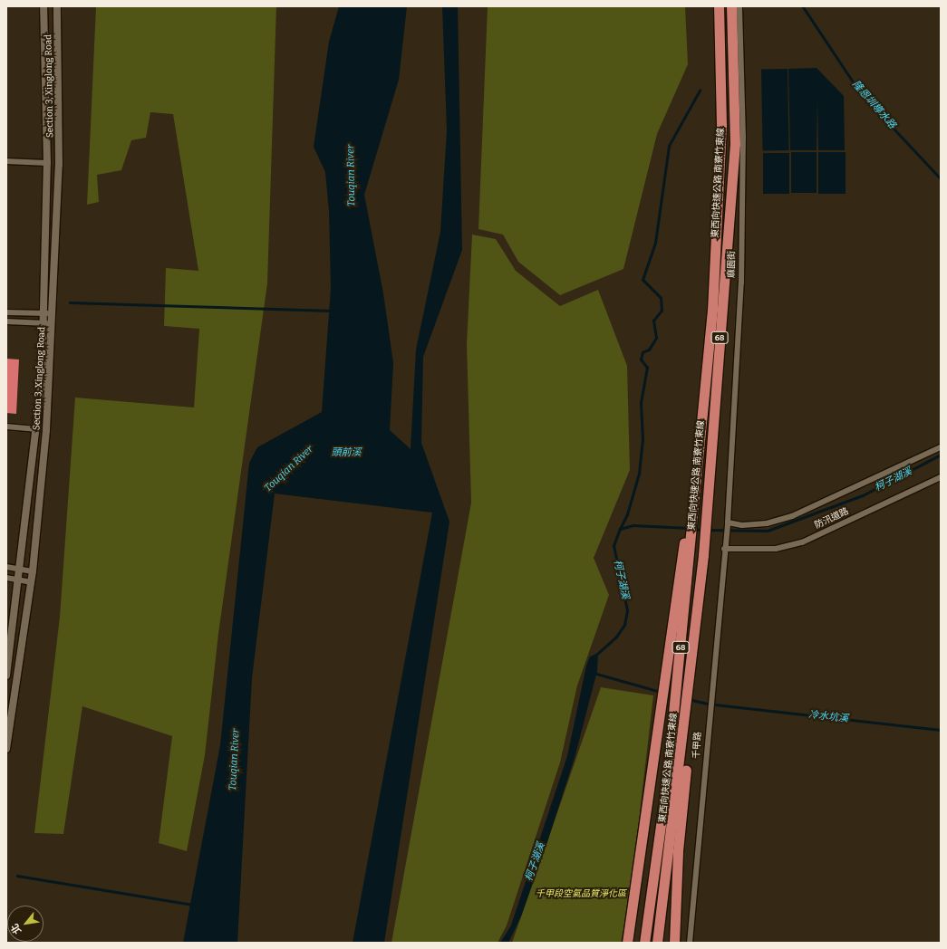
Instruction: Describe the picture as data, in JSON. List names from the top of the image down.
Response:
{
  "streets": {
    "highway": ["東西向快速公路 南寮竹東線", "68"],
    "street": [
      "Section 3, Xinglong Road",
      "麻園街",
      "防汛道路",
      "千甲路"
    ]
  },
  "crossings": [
    ["麻園街", "防汛道路"],
    ["麻園街", "千甲路"],
    ["防汛道路", "千甲路"]
  ],
  "water": [
    "隆恩圳導水路",
    "Touqian River",
    "頭前溪",
    "柯子湖溪",
    "冷水坑溪"
  ],
  "parks": ["千甲段空氣品質淨化區"],
  "north": "bottom left"
}
